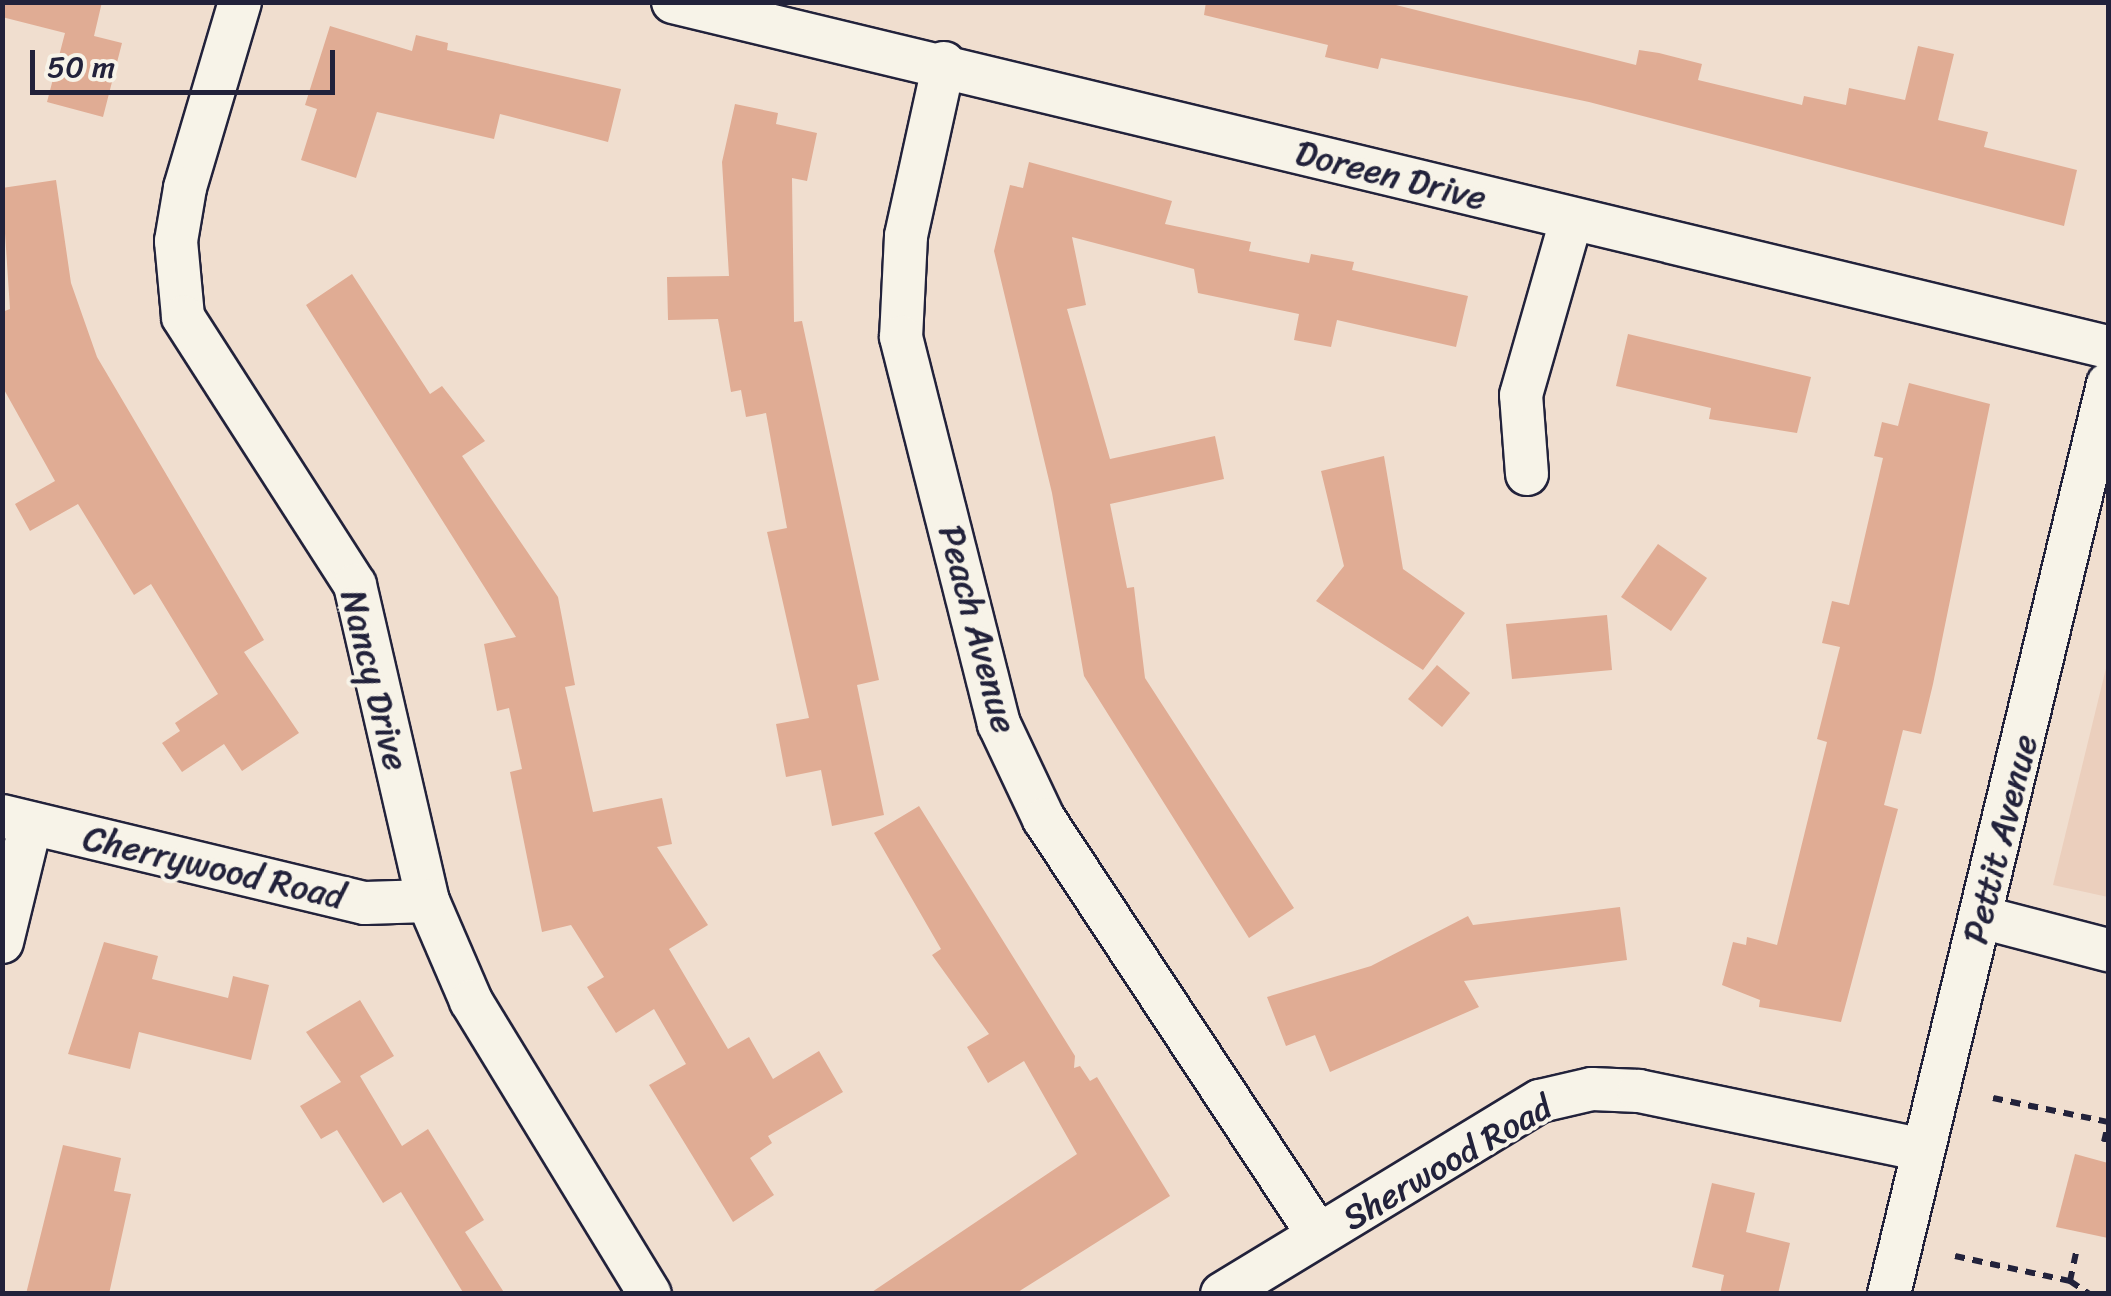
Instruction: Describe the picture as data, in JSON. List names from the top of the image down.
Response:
{
  "streets": {
    "street": [
      "Doreen Drive",
      "Peach Avenue",
      "Nancy Drive",
      "Pettit Avenue",
      "Cherrywood Road",
      "Sherwood Road"
    ]
  },
  "crossings": [
    ["Doreen Drive", "Peach Avenue"],
    ["Peach Avenue", "Sherwood Road"],
    ["Nancy Drive", "Cherrywood Road"],
    ["Pettit Avenue", "Sherwood Road"]
  ],
  "scale_bar": "50 m"
}
